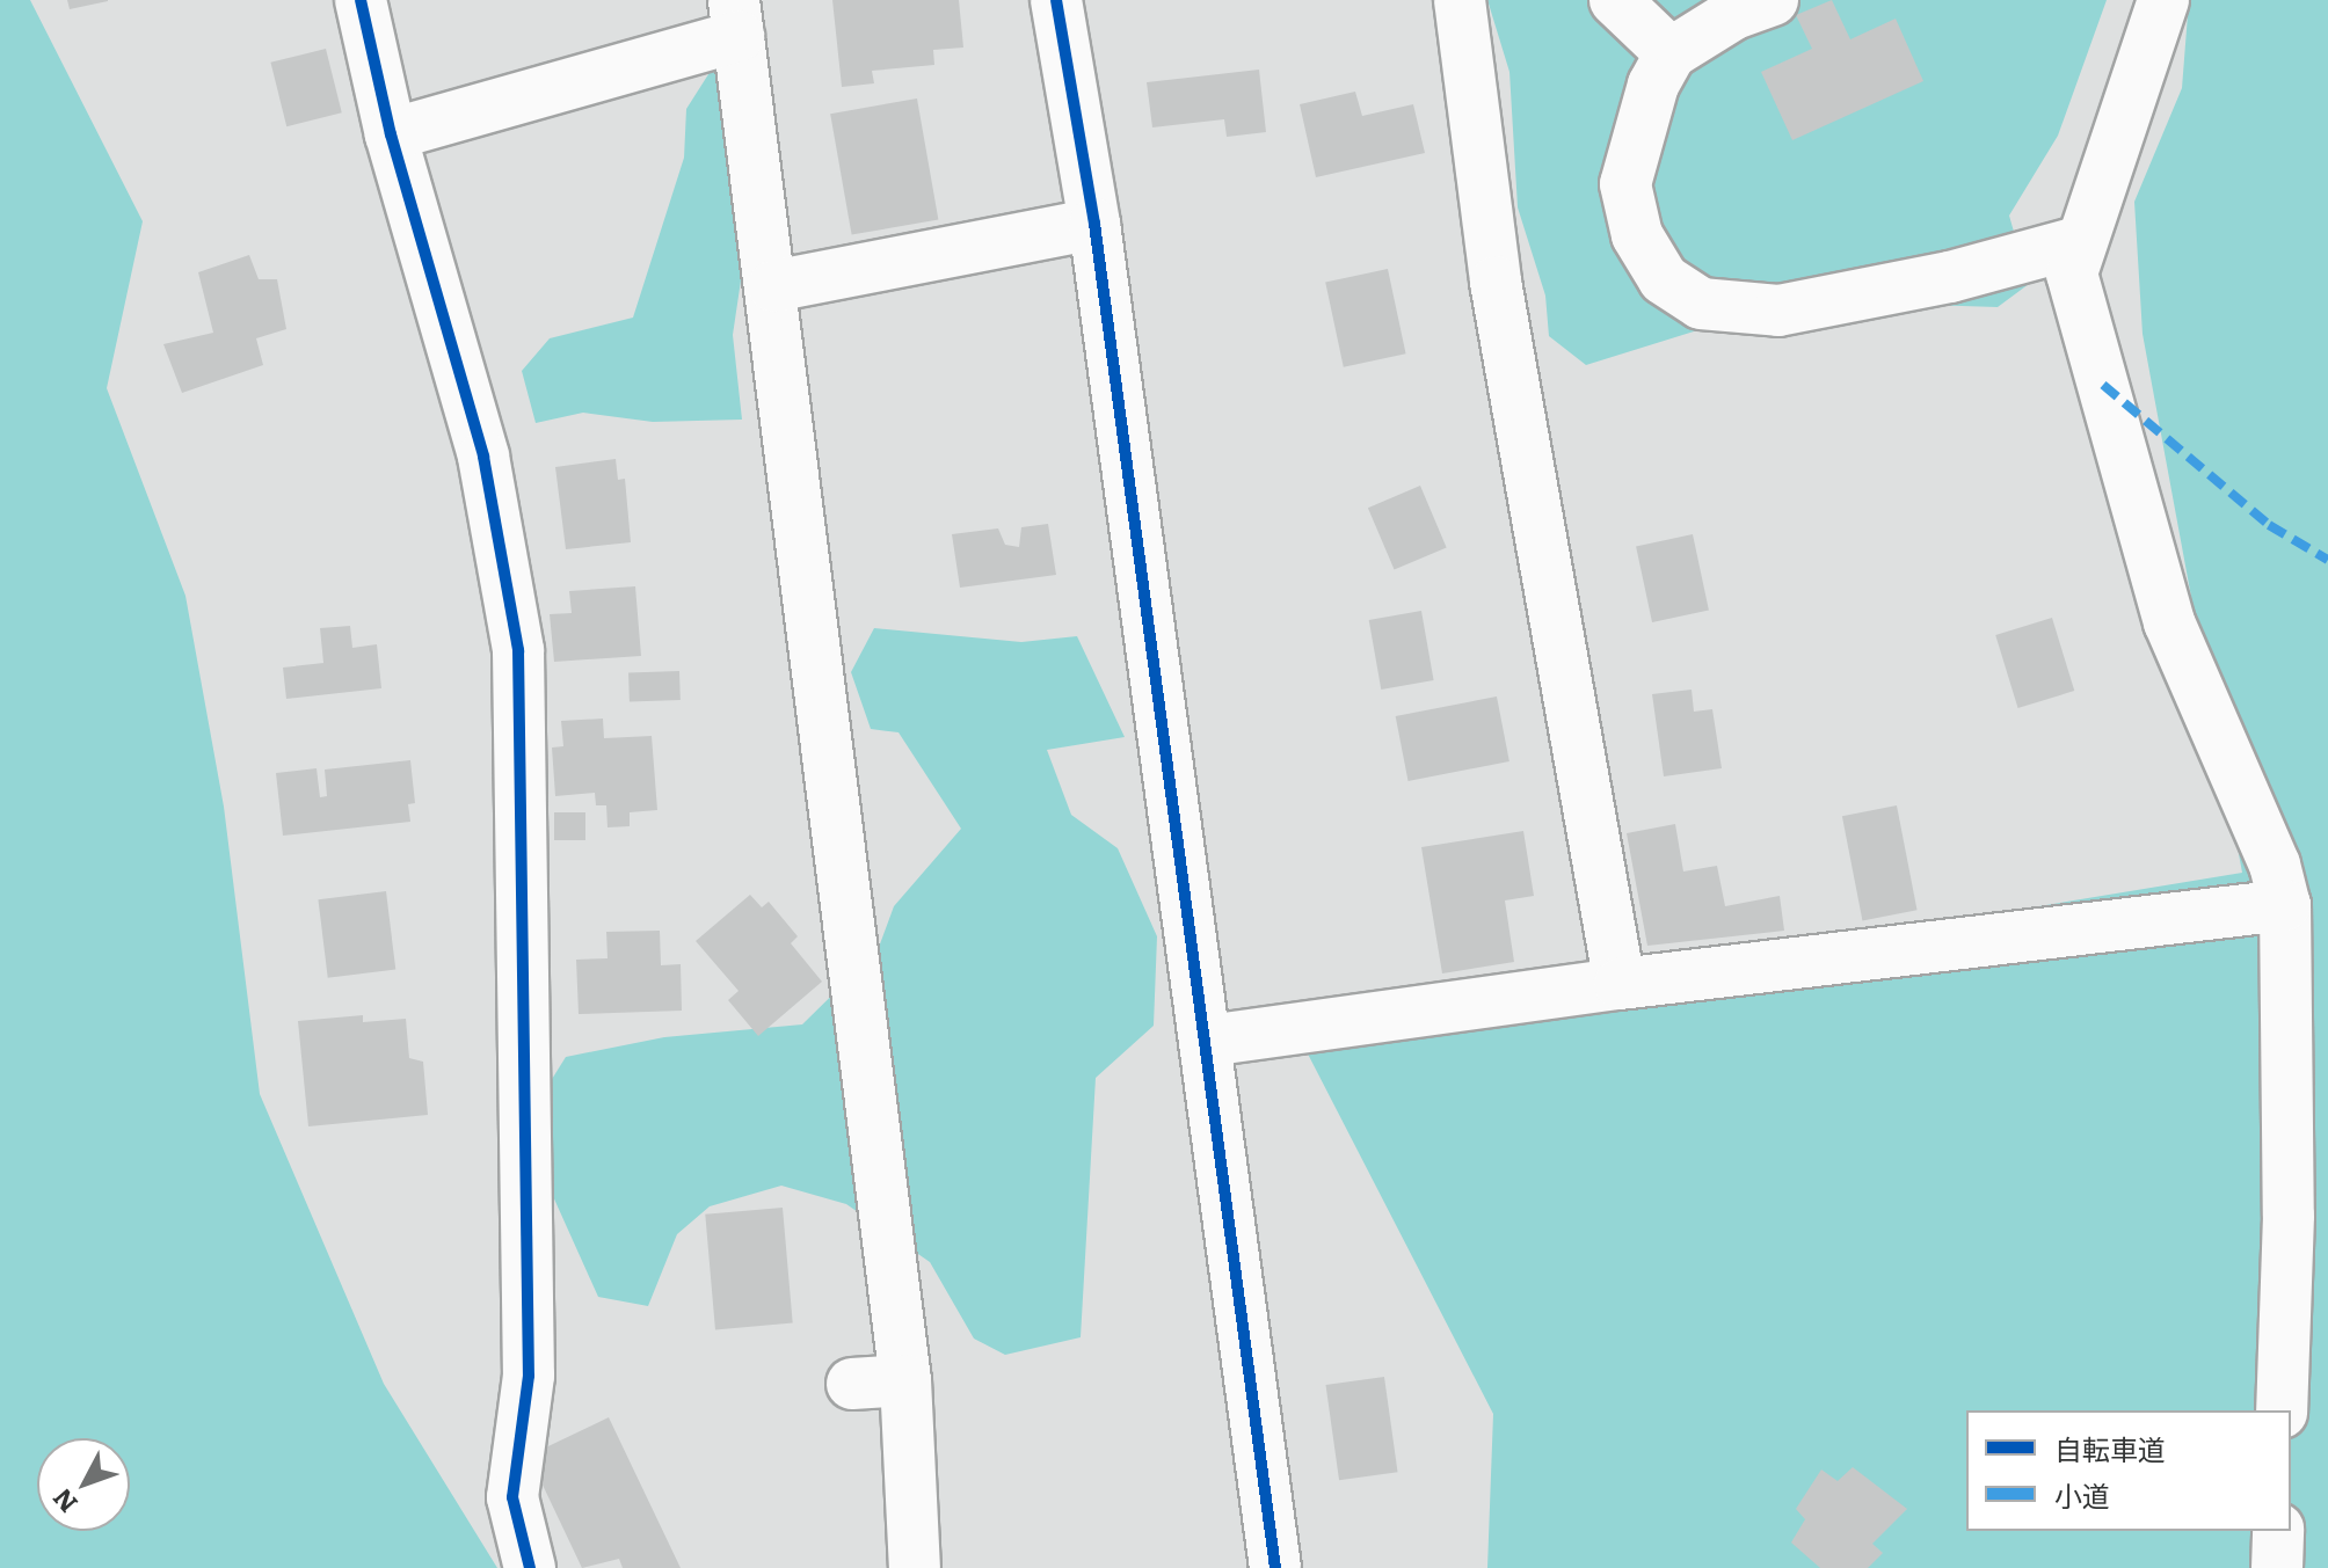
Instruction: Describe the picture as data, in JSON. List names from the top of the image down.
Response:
{
  "legend": ["自転車道", "小道"],
  "north": "bottom left"
}
